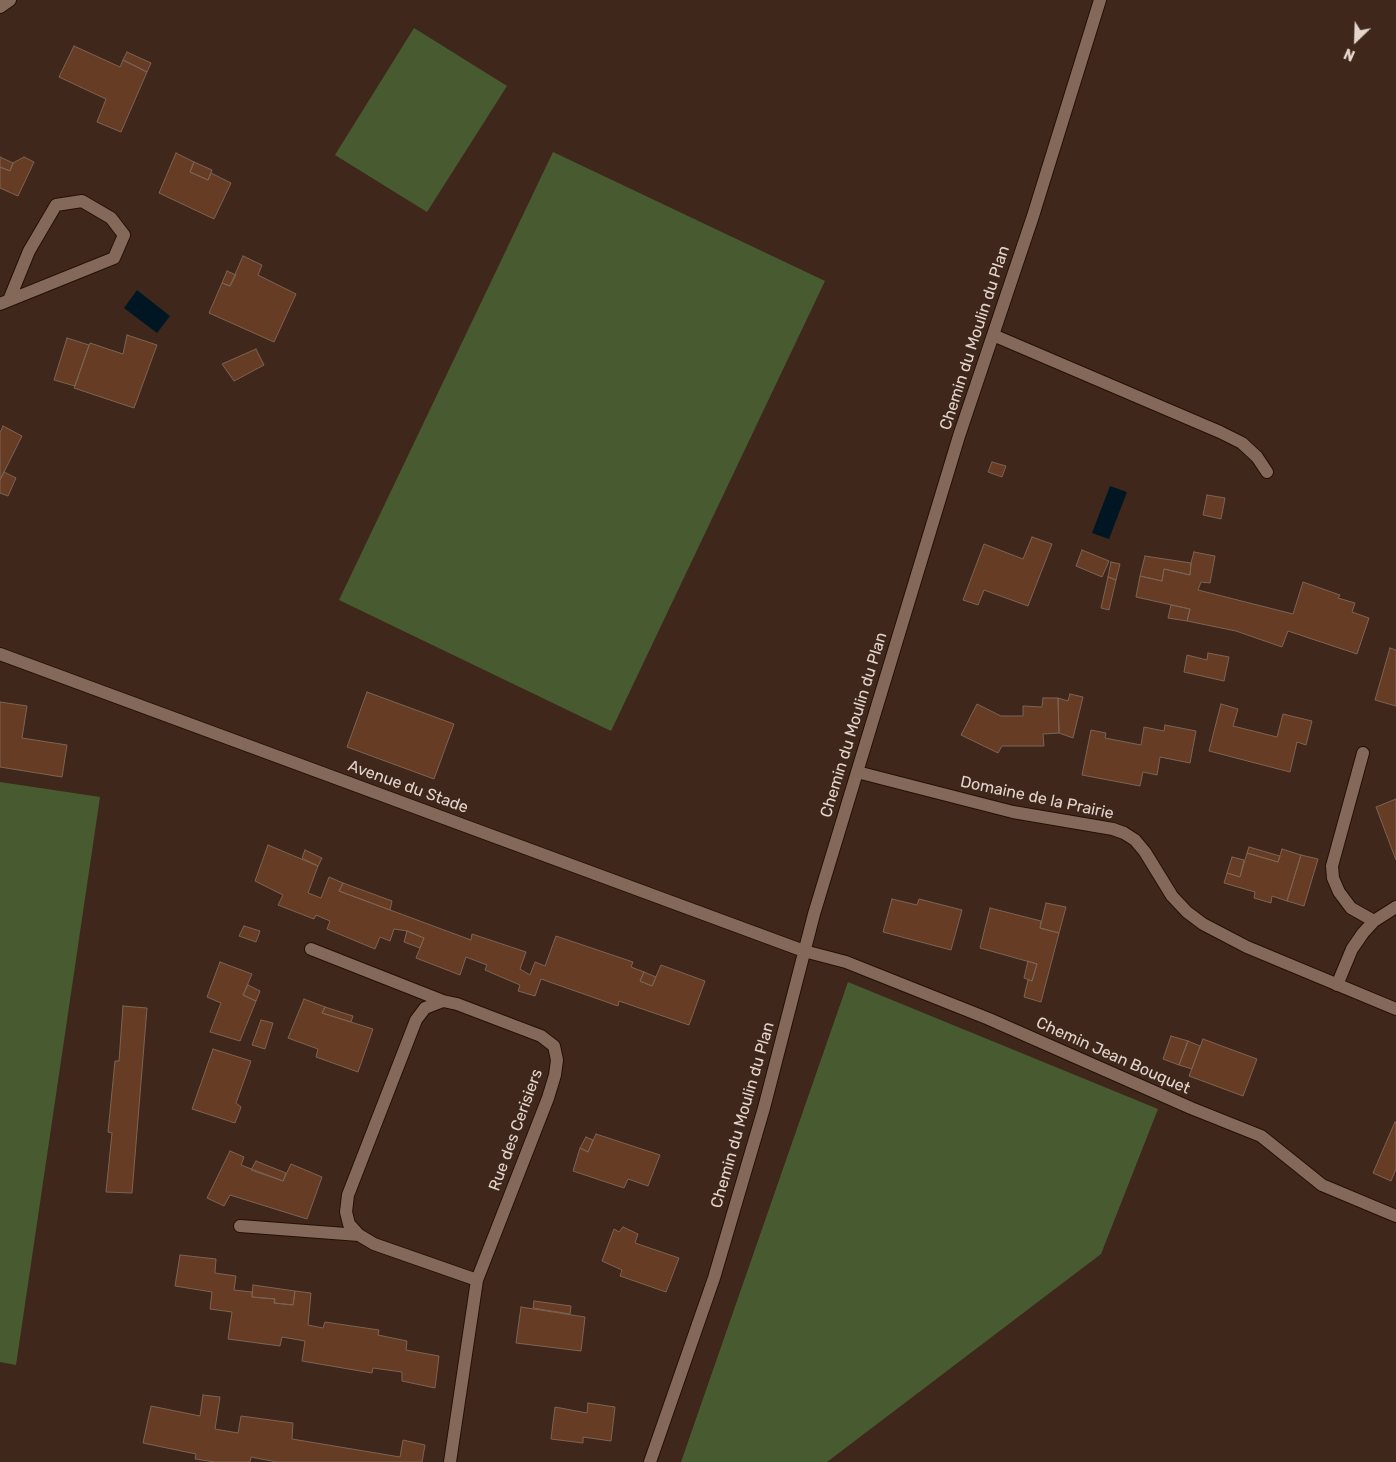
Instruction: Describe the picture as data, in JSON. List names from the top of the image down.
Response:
{
  "streets": {
    "street": [
      "Chemin du Moulin du Plan",
      "Avenue du Stade",
      "Domaine de la Prairie",
      "Chemin Jean Bouquet",
      "Rue des Cerisiers"
    ]
  },
  "crossings": [
    ["Chemin du Moulin du Plan", "Avenue du Stade"],
    ["Chemin du Moulin du Plan", "Domaine de la Prairie"],
    ["Chemin du Moulin du Plan", "Chemin Jean Bouquet"],
    ["Avenue du Stade", "Chemin Jean Bouquet"]
  ],
  "north": "bottom left"
}
